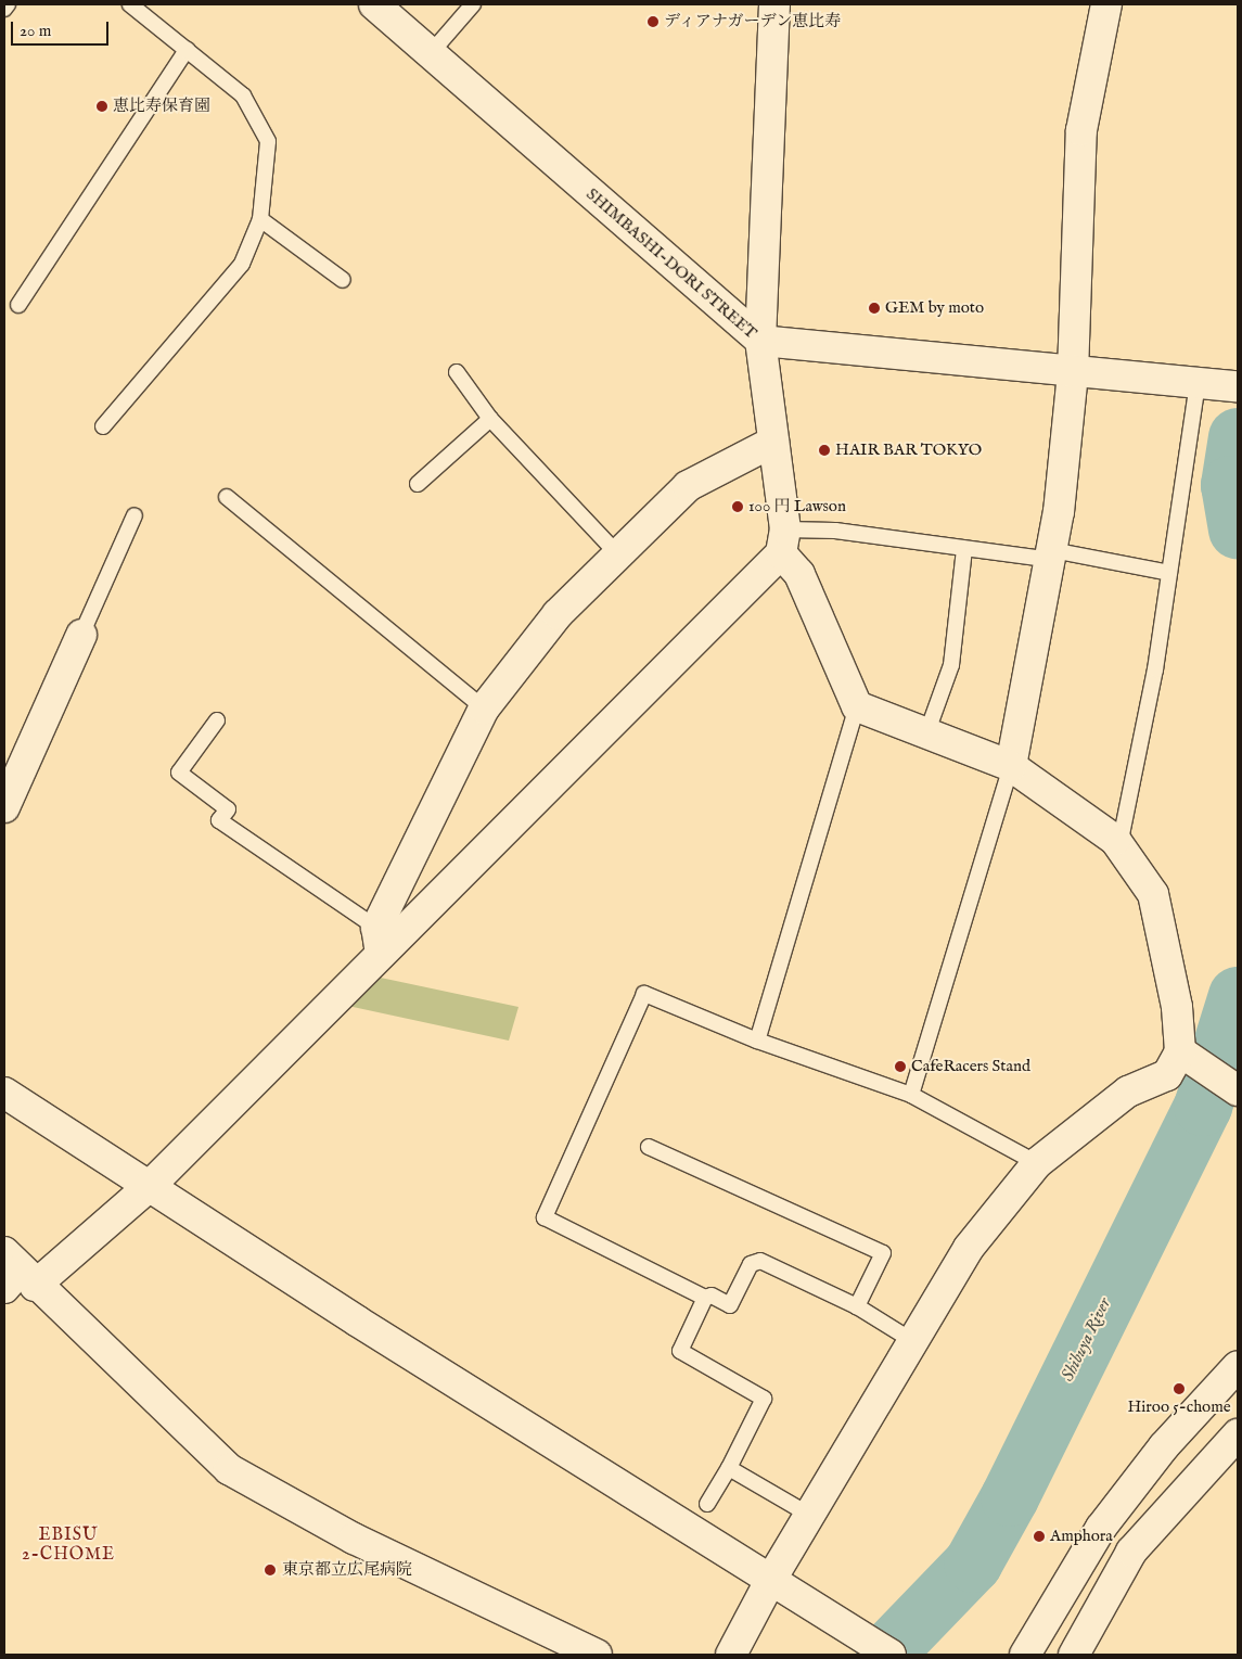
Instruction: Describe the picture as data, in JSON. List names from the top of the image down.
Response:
{
  "streets": {
    "street": ["SHIMBASHI-DORI STREET"]
  },
  "districts": ["EBISU 2-CHOME"],
  "water": ["Shibuya River"],
  "places": [
    "ディアナガーデン恵比寿",
    "恵比寿保育園",
    "GEM by moto",
    "HAIR BAR TOKYO",
    "100 円 Lawson",
    "CafeRacers Stand",
    "Hiroo 5-chome",
    "Amphora",
    "東京都立広尾病院"
  ],
  "scale_bar": "20 m"
}
